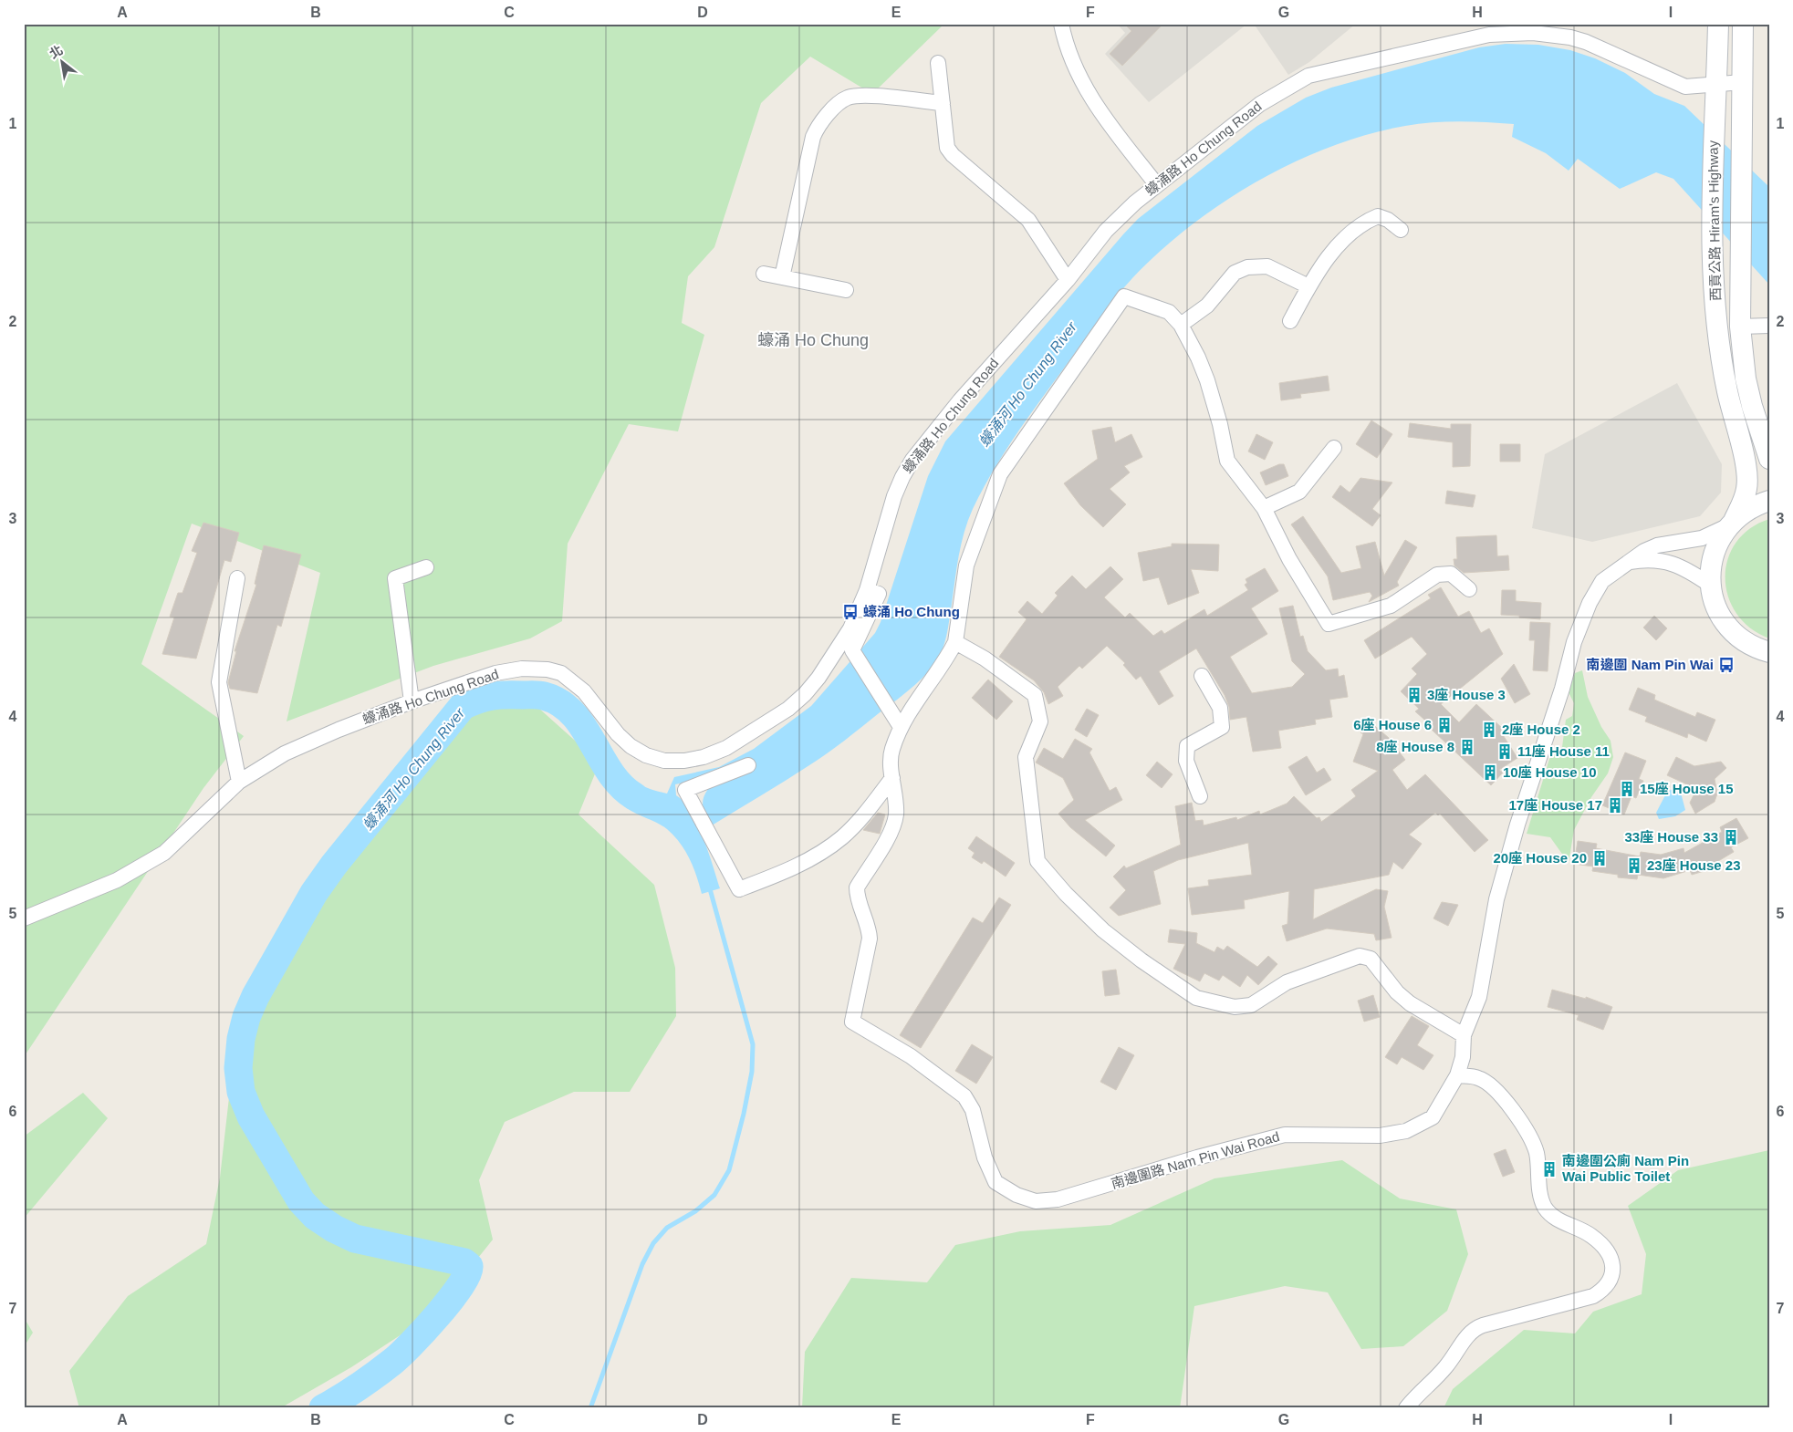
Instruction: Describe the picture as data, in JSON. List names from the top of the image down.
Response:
{
  "streets": {
    "main road": ["西貢公路 Hiram's Highway"],
    "street": ["蠔涌路 Ho Chung Road", "南邊圍路 Nam Pin Wai Road"]
  },
  "crossings": [
    ["蠔涌路 Ho Chung Road", "西貢公路 Hiram's Highway"],
    ["西貢公路 Hiram's Highway", "南邊圍路 Nam Pin Wai Road"]
  ],
  "districts": ["蠔涌 Ho Chung"],
  "water": ["蠔涌河 Ho Chung River"],
  "places": {
    "bus stop": ["蠔涌 Ho Chung", "南邊圍 Nam Pin Wai"],
    "building": [
      "3座 House 3",
      "6座 House 6",
      "2座 House 2",
      "8座 House 8",
      "11座 House 11",
      "10座 House 10",
      "15座 House 15",
      "17座 House 17",
      "33座 House 33",
      "20座 House 20",
      "23座 House 23",
      "南邊圍公廁 Nam Pin Wai Public Toilet"
    ]
  },
  "north": "top left",
  "grid": {
    "columns": [
      "A",
      "B",
      "C",
      "D",
      "E",
      "F",
      "G",
      "H",
      "I"
    ],
    "rows": [
      "1",
      "2",
      "3",
      "4",
      "5",
      "6",
      "7"
    ]
  }
}
